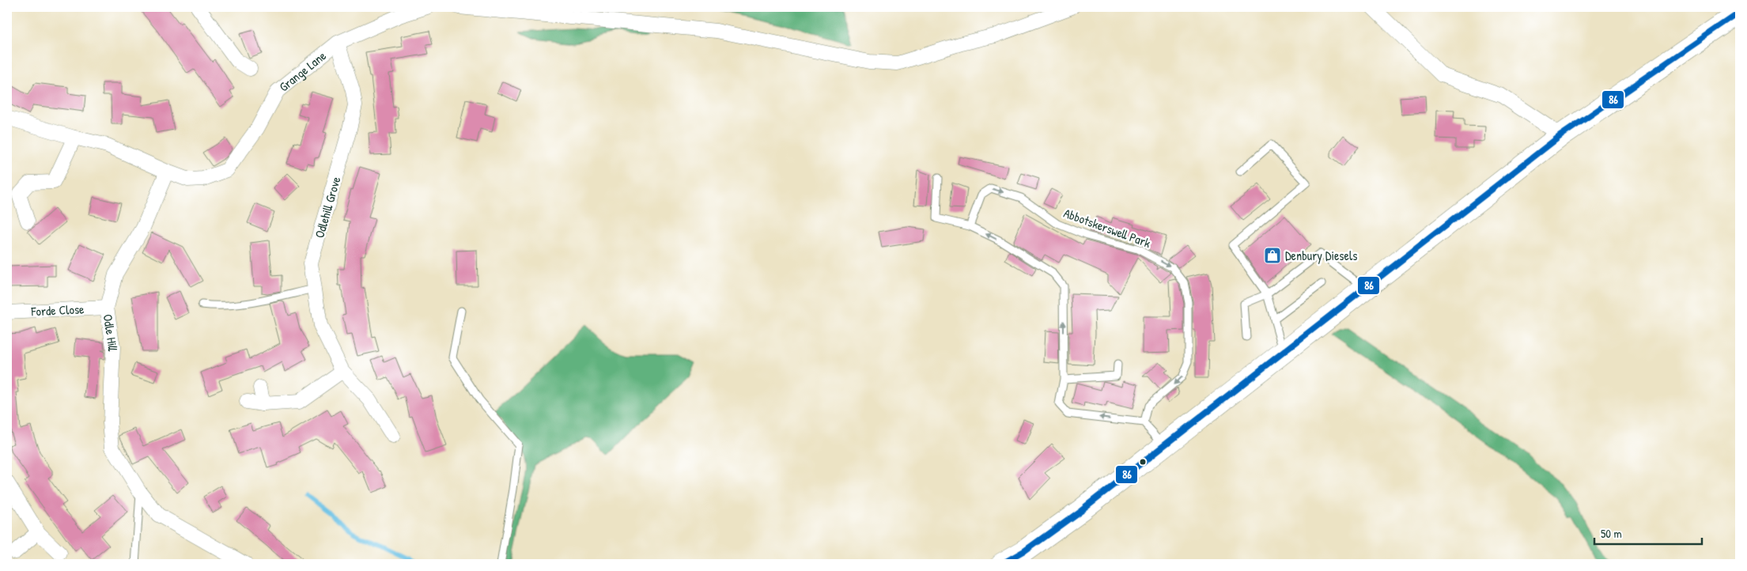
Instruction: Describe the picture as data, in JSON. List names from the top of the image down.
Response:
{
  "streets": {
    "street": [
      "Grange Lane",
      "Odlehill Grove",
      "Forde Close",
      "Odle Hill"
    ],
    "lane": ["Abbotskerswell Park"]
  },
  "crossings": [
    ["Grange Lane", "Odlehill Grove"],
    ["Grange Lane", "Odle Hill"],
    ["Forde Close", "Odle Hill"]
  ],
  "places": {
    "shop": ["Denbury Diesels"]
  },
  "lines": ["transit line 86"],
  "scale_bar": "50 m"
}
